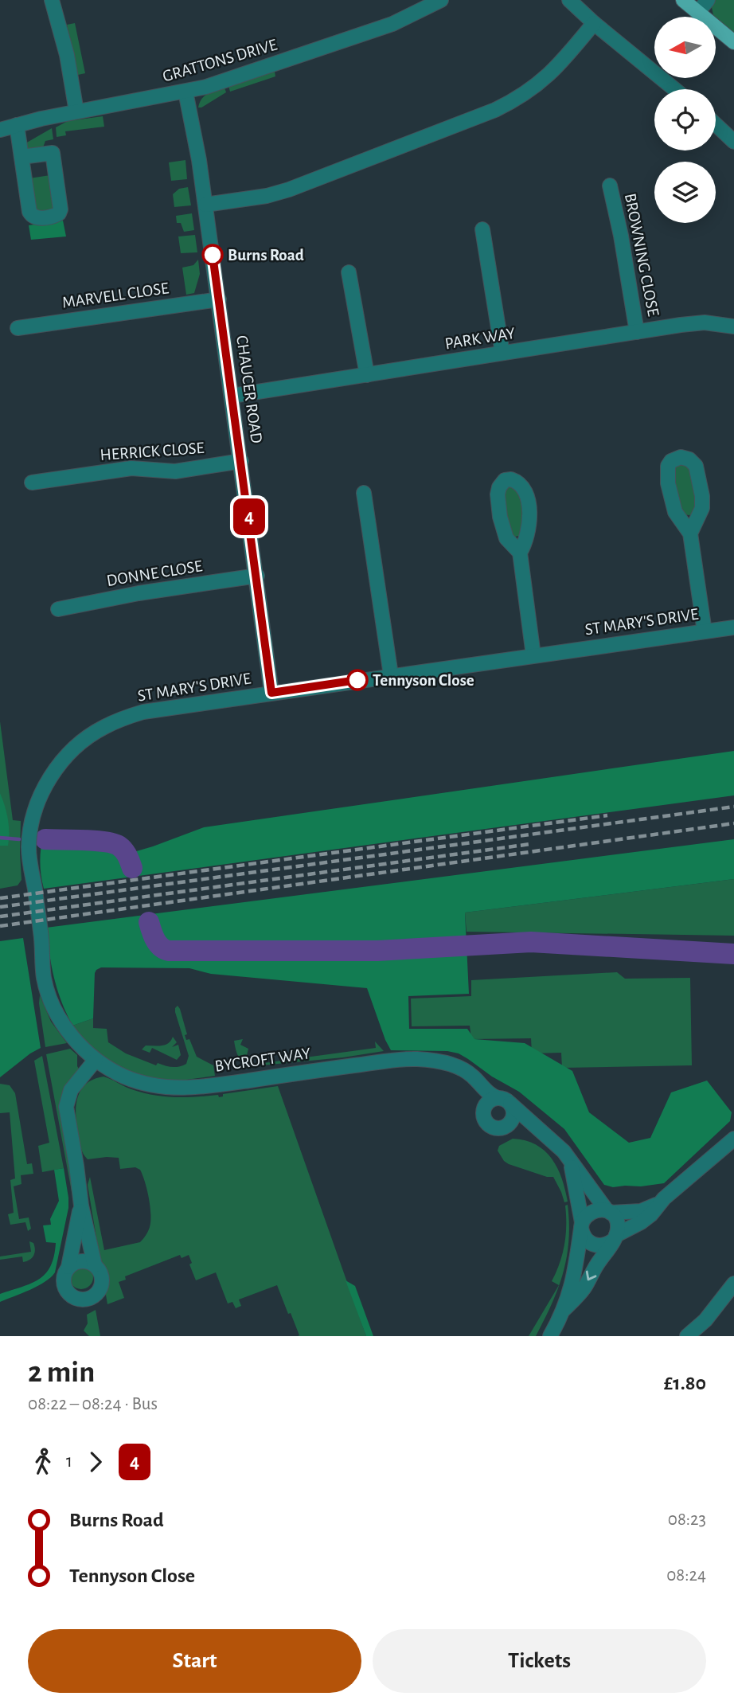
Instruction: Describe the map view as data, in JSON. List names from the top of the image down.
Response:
{
  "streets": {
    "street": [
      "GRATTONS DRIVE",
      "BROWNING CLOSE",
      "MARVELL CLOSE",
      "PARK WAY",
      "CHAUCER ROAD",
      "HERRICK CLOSE",
      "DONNE CLOSE",
      "ST MARY'S DRIVE",
      "BYCROFT WAY"
    ]
  },
  "crossings": [
    ["GRATTONS DRIVE", "CHAUCER ROAD"],
    ["BROWNING CLOSE", "PARK WAY"],
    ["MARVELL CLOSE", "CHAUCER ROAD"],
    ["PARK WAY", "CHAUCER ROAD"],
    ["CHAUCER ROAD", "HERRICK CLOSE"],
    ["CHAUCER ROAD", "DONNE CLOSE"],
    ["CHAUCER ROAD", "ST MARY'S DRIVE"],
    ["ST MARY'S DRIVE", "BYCROFT WAY"]
  ],
  "places": ["Burns Road", "Tennyson Close"],
  "lines": ["bus line 4"],
  "north": "left",
  "page": {
    "on_map": "4",
    "heading": ["2 min", "08:22 – 08:24 · Bus", "£1.80"],
    "legs": ["1", "4"],
    "list": [
      {
        "name": "Burns Road",
        "value": "08:23"
      },
      {
        "name": "Tennyson Close",
        "value": "08:24"
      }
    ],
    "buttons": ["Start", "Tickets"]
  }
}
